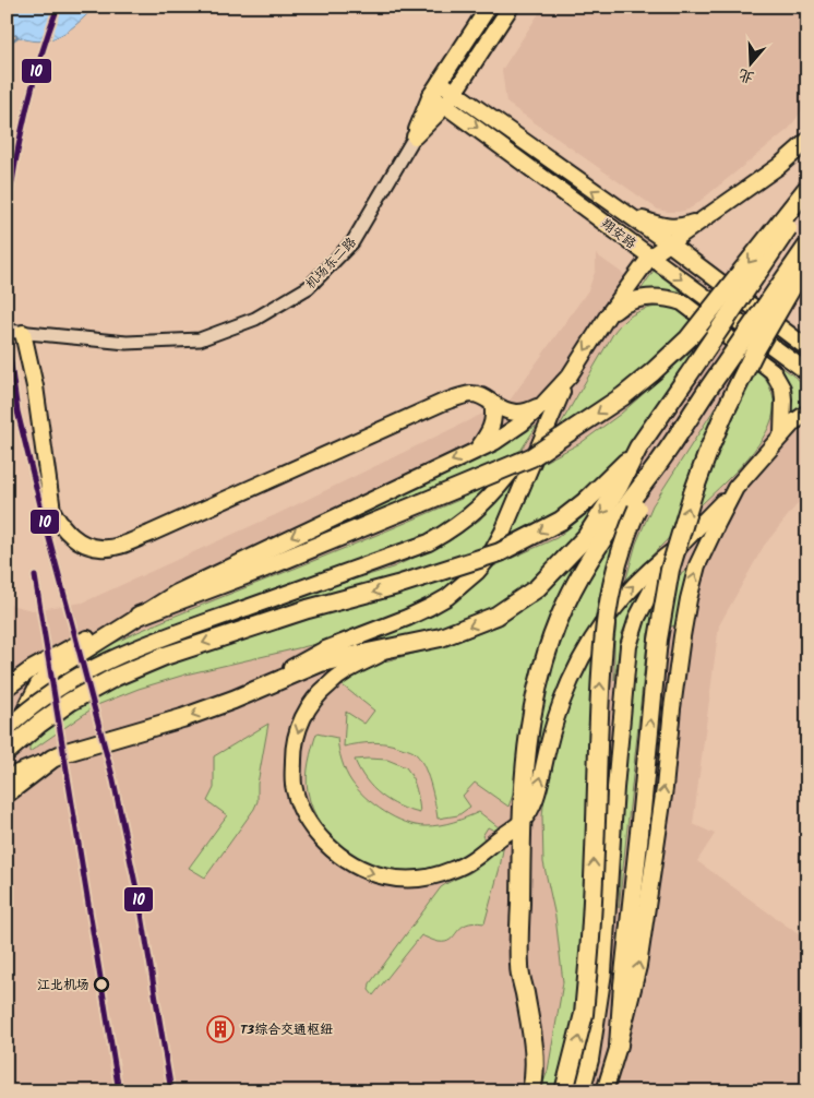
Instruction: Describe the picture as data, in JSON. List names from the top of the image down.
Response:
{
  "streets": {
    "main road": ["翔安路", "机场东二路"]
  },
  "crossings": [
    ["翔安路", "机场东二路"]
  ],
  "places": {
    "other": ["江北机场"],
    "building": ["T3综合交通枢纽"]
  },
  "lines": ["transit line 10"],
  "north": "bottom"
}
